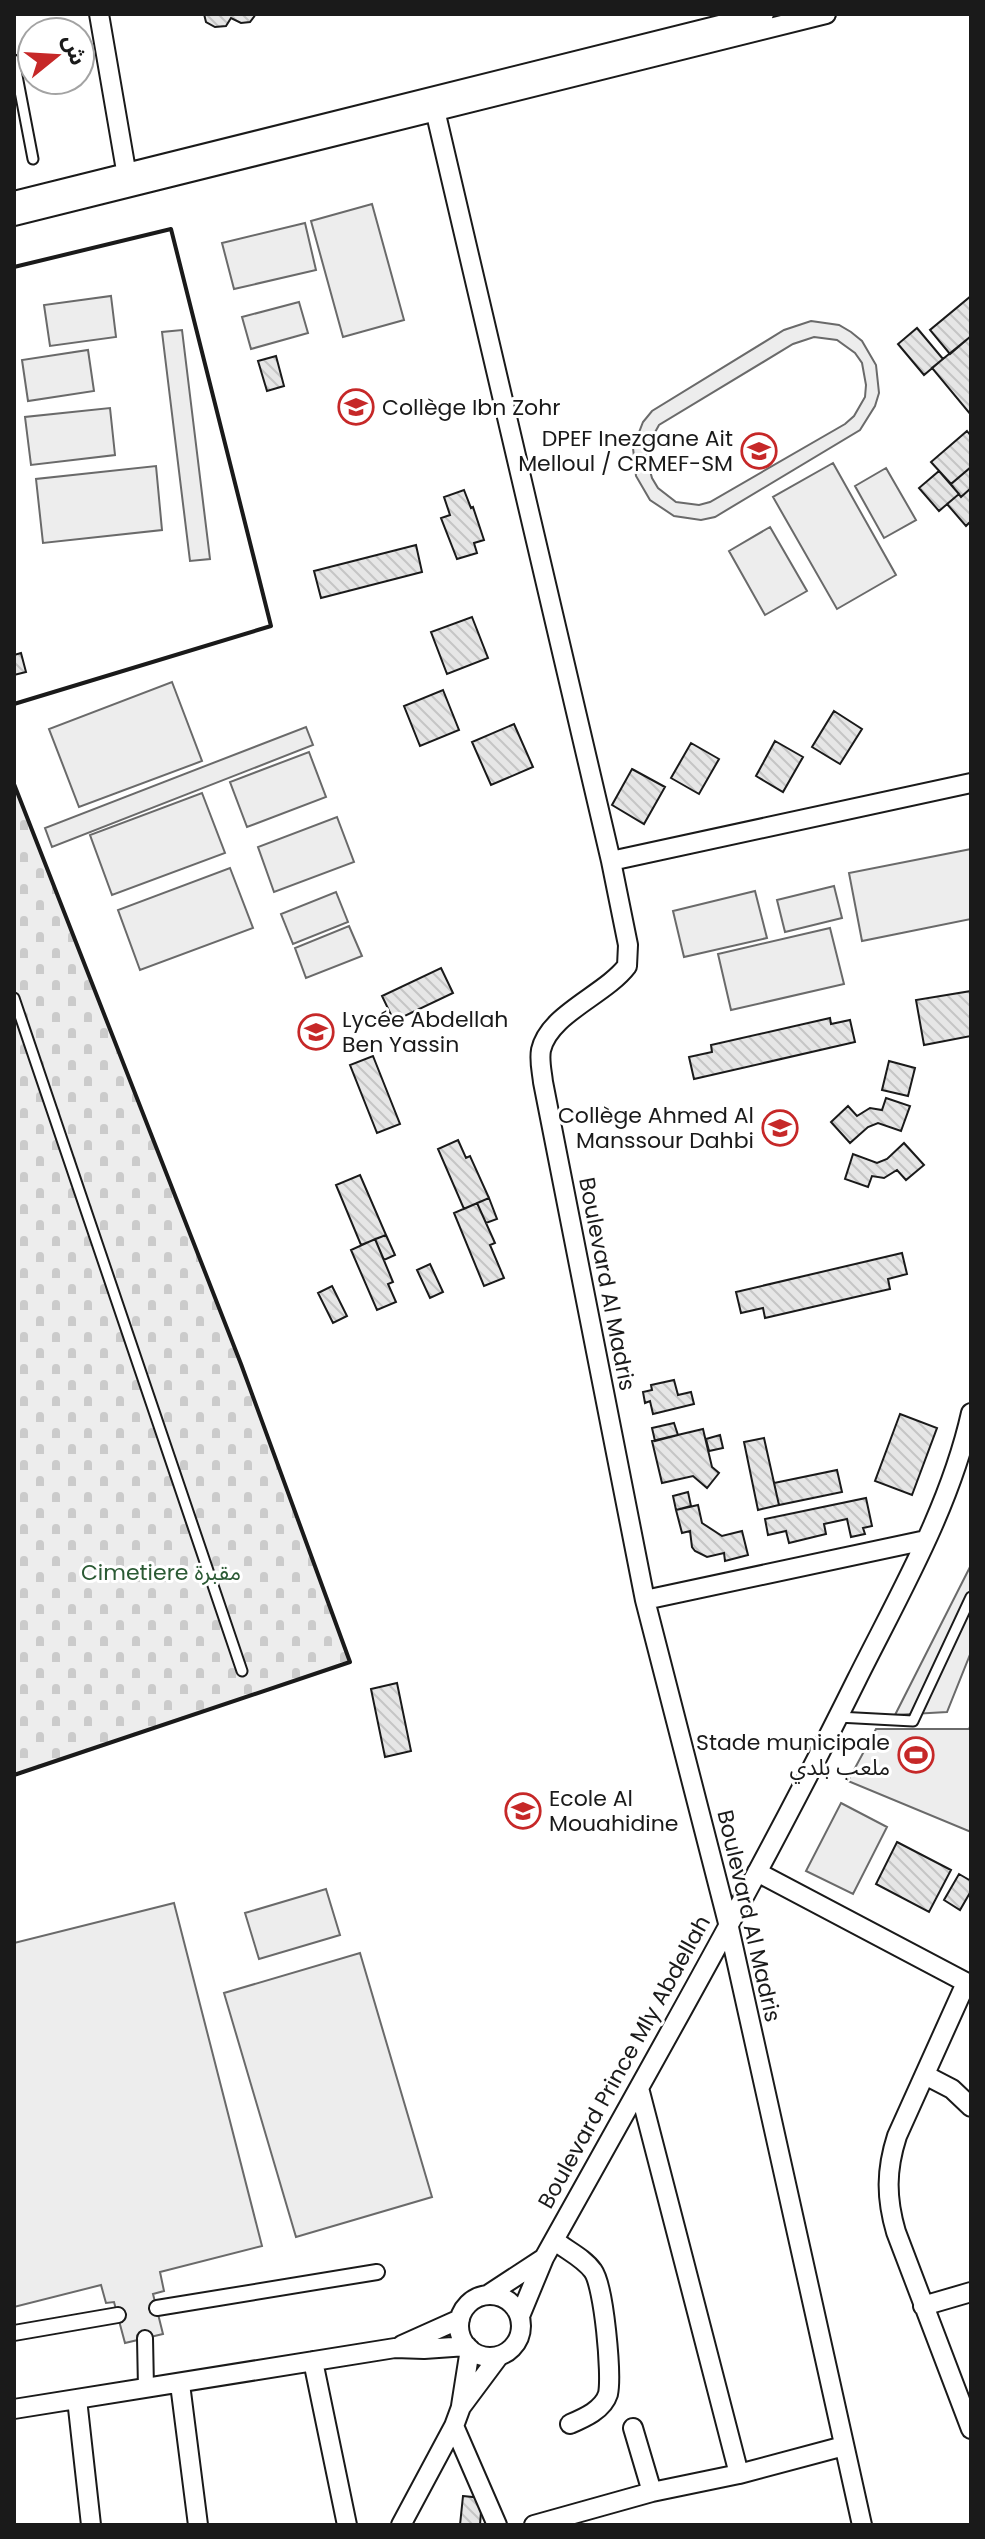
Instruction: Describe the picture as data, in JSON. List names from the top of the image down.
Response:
{
  "streets": {
    "street": ["Boulevard Al Madris", "Boulevard Prince Mly Abdellah"]
  },
  "crossings": [
    ["Boulevard Al Madris", "Boulevard Prince Mly Abdellah"]
  ],
  "parks": ["Cimetiere مقبرة"],
  "places": {
    "school or university": [
      "Collège Ibn Zohr",
      "DPEF Inezgane Ait Melloul / CRMEF-SM",
      "Lycée Abdellah Ben Yassin",
      "Collège Ahmed Al Manssour Dahbi",
      "Ecole Al Mouahidine"
    ],
    "sports": ["Stade municipale ملعب بلدي"]
  },
  "north": "right"
}
